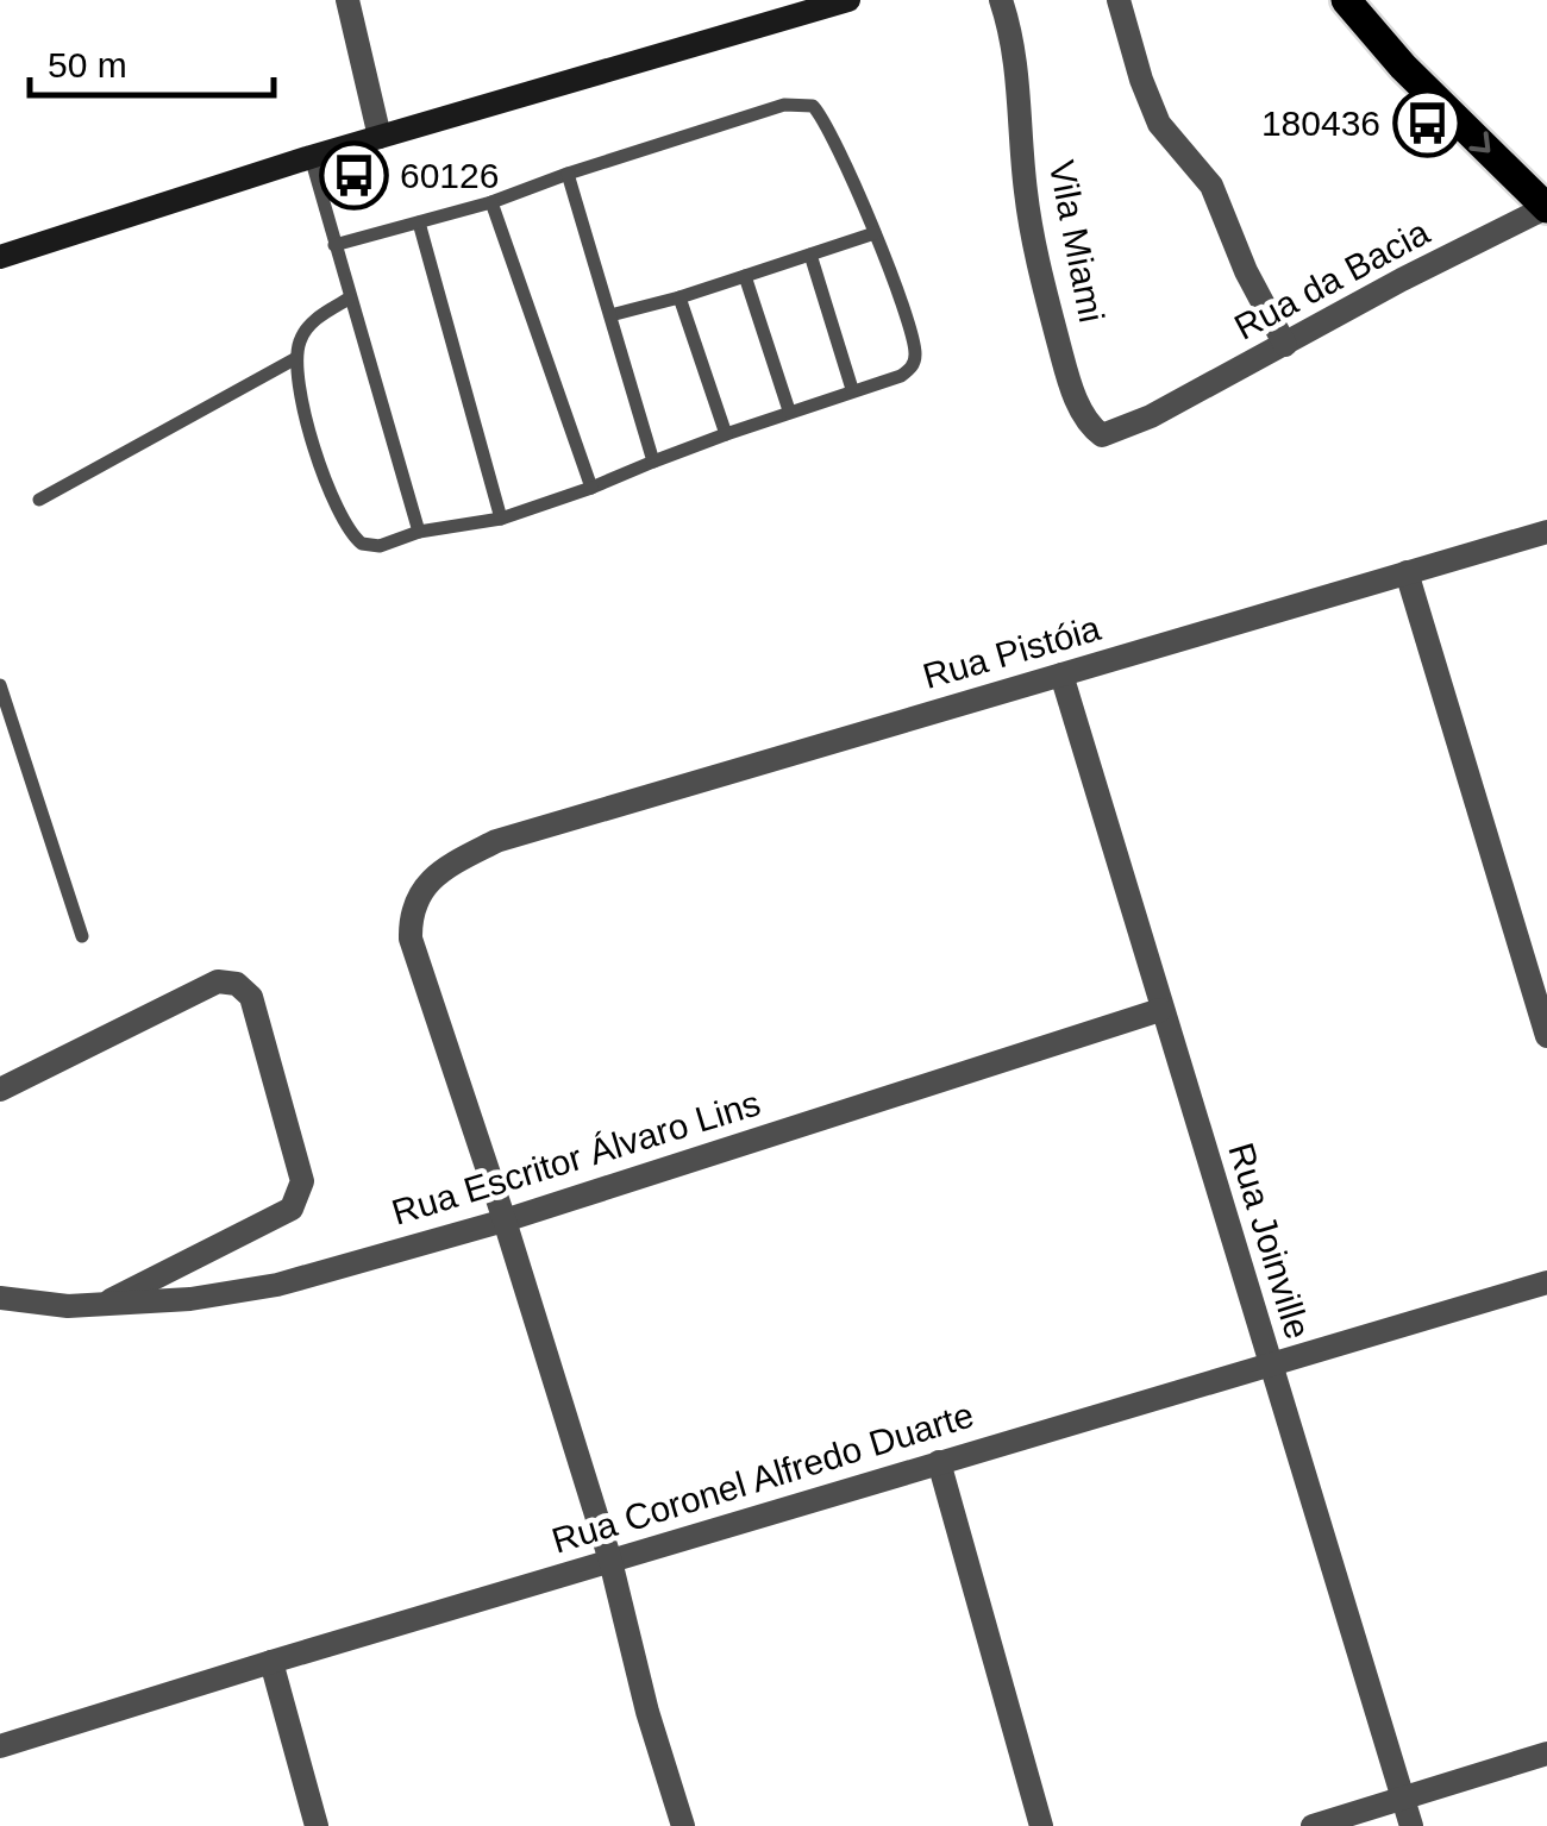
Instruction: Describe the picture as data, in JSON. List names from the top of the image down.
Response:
{
  "streets": {
    "street": [
      "Vila Miami",
      "Rua da Bacia",
      "Rua Pistóia",
      "Rua Escritor Álvaro Lins",
      "Rua Joinville",
      "Rua Coronel Alfredo Duarte"
    ]
  },
  "crossings": [
    ["Vila Miami", "Rua da Bacia"],
    ["Rua Pistóia", "Rua Escritor Álvaro Lins"],
    ["Rua Pistóia", "Rua Joinville"],
    ["Rua Pistóia", "Rua Coronel Alfredo Duarte"],
    ["Rua Escritor Álvaro Lins", "Rua Joinville"],
    ["Rua Joinville", "Rua Coronel Alfredo Duarte"]
  ],
  "places": {
    "bus stop": ["180436", "60126"]
  },
  "scale_bar": "50 m"
}
